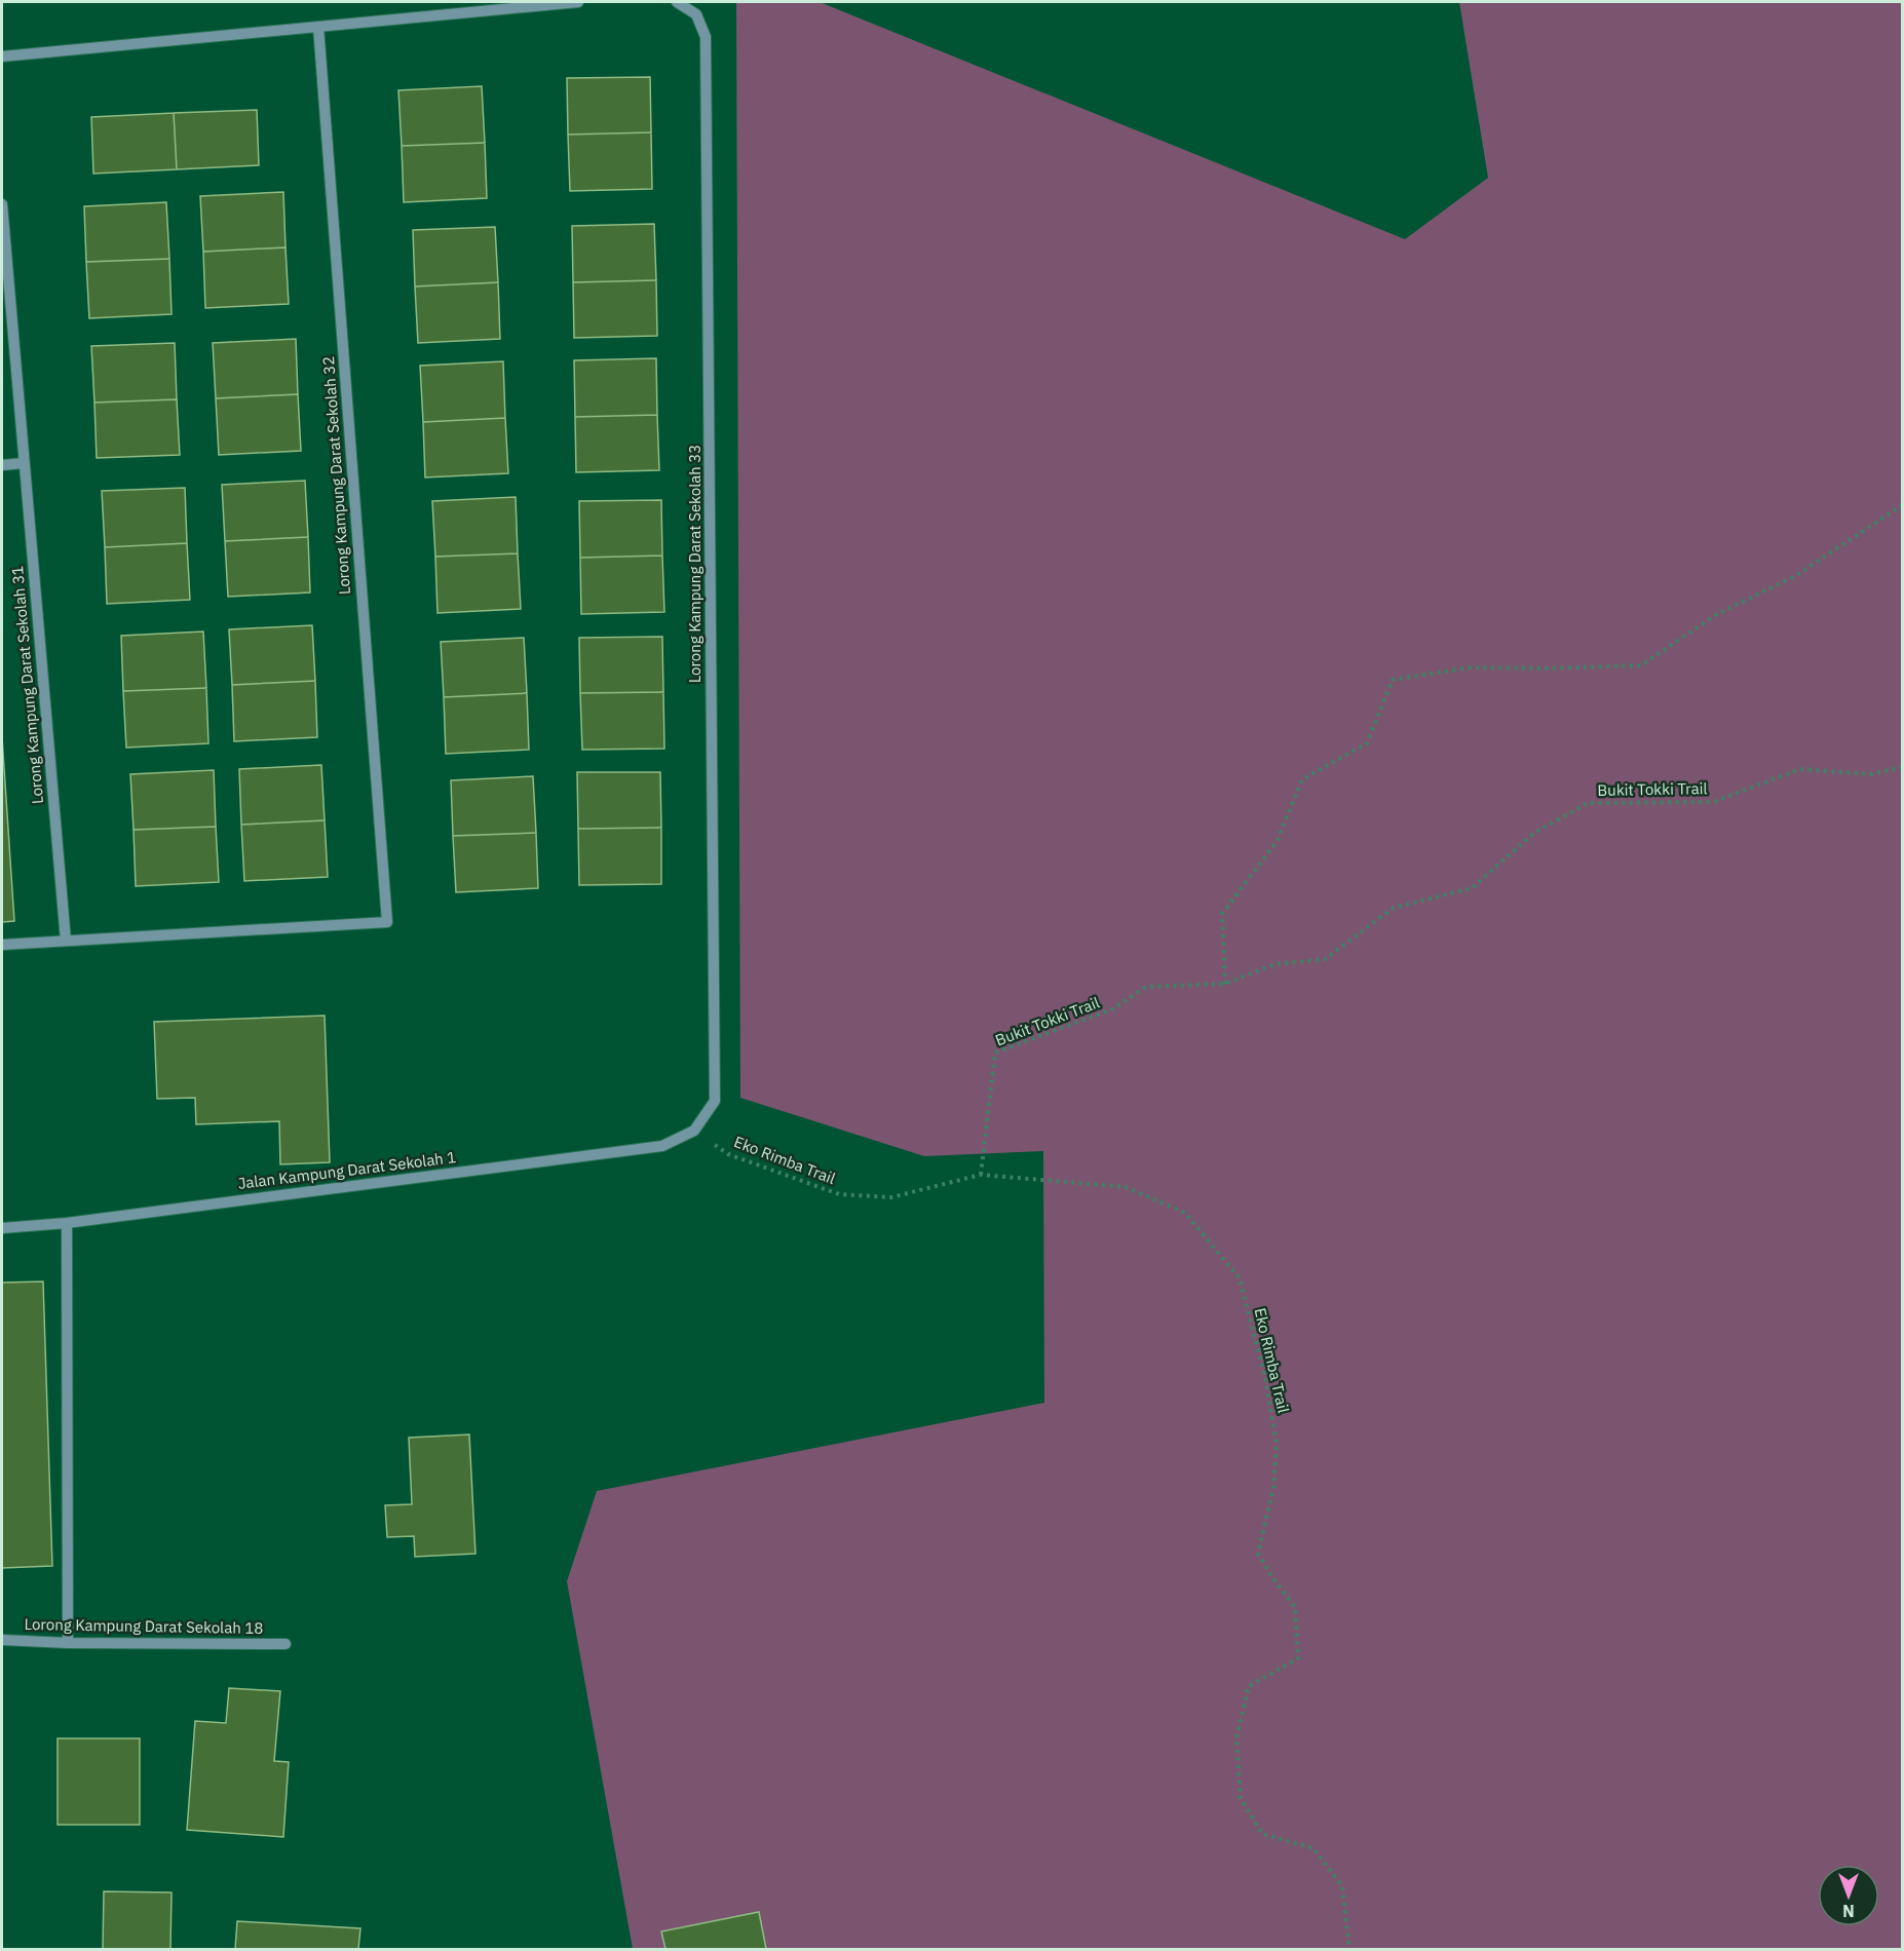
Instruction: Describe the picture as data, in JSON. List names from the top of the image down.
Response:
{
  "streets": {
    "street": [
      "Lorong Kampung Darat Sekolah 32",
      "Lorong Kampung Darat Sekolah 33",
      "Lorong Kampung Darat Sekolah 31",
      "Jalan Kampung Darat Sekolah 1",
      "Lorong Kampung Darat Sekolah 18"
    ],
    "path": ["Bukit Tokki Trail", "Eko Rimba Trail"]
  },
  "crossings": [
    ["Lorong Kampung Darat Sekolah 32", "Lorong Kampung Darat Sekolah 31"],
    ["Lorong Kampung Darat Sekolah 33", "Eko Rimba Trail"],
    ["Lorong Kampung Darat Sekolah 33", "Jalan Kampung Darat Sekolah 1"],
    ["Bukit Tokki Trail", "Eko Rimba Trail"],
    ["Eko Rimba Trail", "Jalan Kampung Darat Sekolah 1"]
  ],
  "north": "bottom"
}
